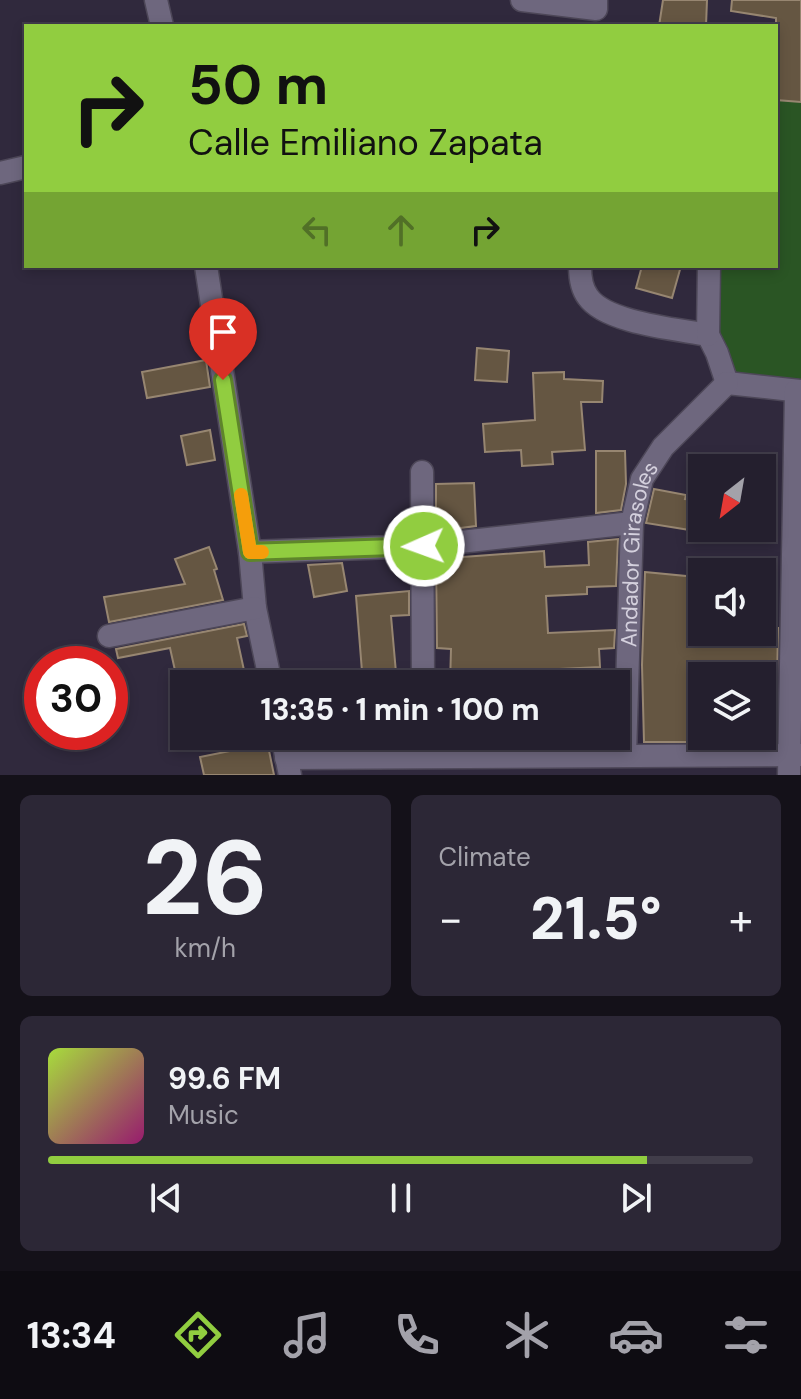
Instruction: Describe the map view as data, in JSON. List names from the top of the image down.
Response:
{
  "streets": {
    "street": ["Andador Girasoles"]
  },
  "north": "bottom left",
  "page": {
    "turn": ["50 m", "Calle Emiliano Zapata"],
    "limit": "30",
    "trip": "13:35 · 1 min · 100 m",
    "tile": [
      ["26", "km/h"],
      "Climate"
    ],
    "heat": ["−", "21.5°", "+"],
    "song": ["99.6 FM", "Music"],
    "tabs": "13:34"
  }
}
